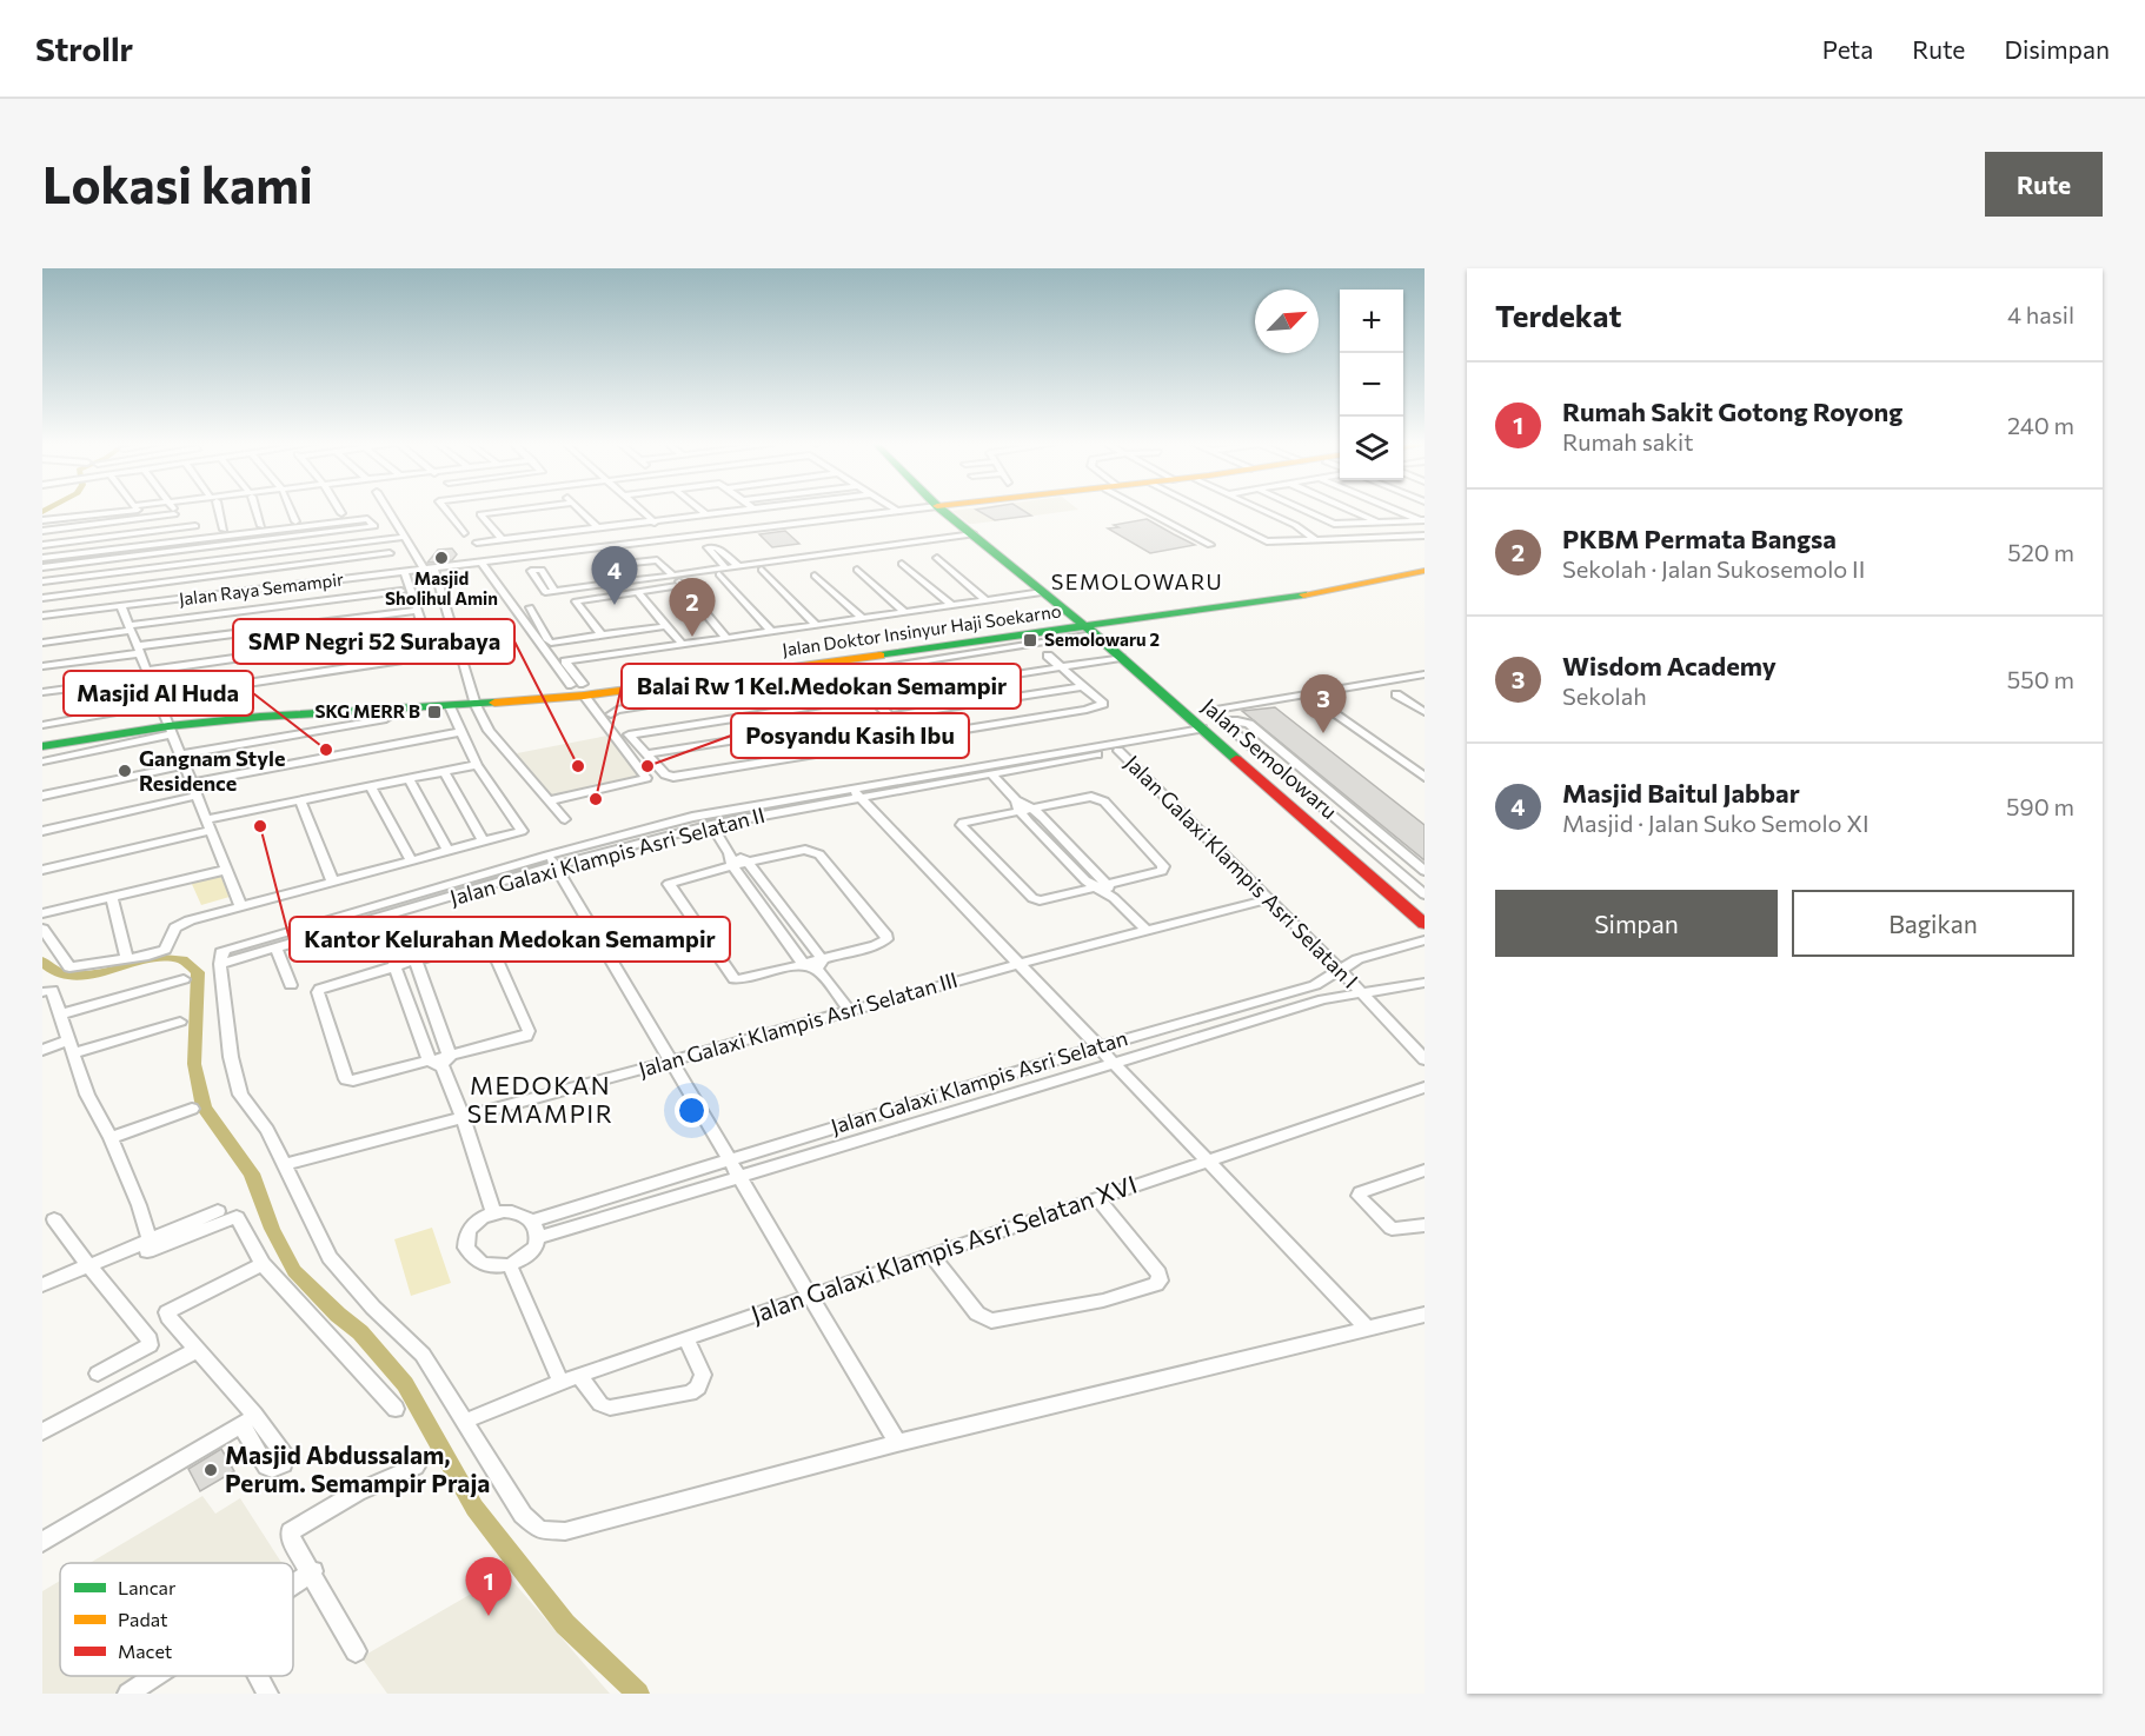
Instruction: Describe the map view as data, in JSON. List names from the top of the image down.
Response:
{
  "streets": {
    "main road": ["Jalan Doktor Insinyur Haji Soekarno", "Jalan Semolowaru"],
    "street": [
      "Jalan Raya Semampir",
      "Jalan Galaxi Klampis Asri Selatan II",
      "Jalan Galaxi Klampis Asri Selatan I",
      "Jalan Galaxi Klampis Asri Selatan III",
      "Jalan Galaxi Klampis Asri Selatan",
      "Jalan Galaxi Klampis Asri Selatan XVI"
    ]
  },
  "crossings": [
    ["Jalan Doktor Insinyur Haji Soekarno", "Jalan Semolowaru"],
    ["Jalan Semolowaru", "Jalan Galaxi Klampis Asri Selatan II"],
    ["Jalan Galaxi Klampis Asri Selatan II", "Jalan Galaxi Klampis Asri Selatan I"],
    ["Jalan Galaxi Klampis Asri Selatan I", "Jalan Galaxi Klampis Asri Selatan III"],
    ["Jalan Galaxi Klampis Asri Selatan I", "Jalan Galaxi Klampis Asri Selatan"]
  ],
  "districts": ["SEMOLOWARU", "MEDOKAN SEMAMPIR"],
  "places": {
    "other": [
      "Masjid Sholihul Amin",
      "Masjid Al Huda",
      "SMP Negri 52 Surabaya",
      "Posyandu Kasih Ibu",
      "Gangnam Style Residence",
      "Balai Rw 1 Kel.Medokan Semampir",
      "Kantor Kelurahan Medokan Semampir",
      "Masjid Abdussalam, Perum. Semampir Praja"
    ],
    "transit": ["Semolowaru 2", "SKG MERR B"]
  },
  "legend": ["Lancar", "Padat", "Macet"],
  "north": "top right",
  "page": {
    "header": "Strollr",
    "nav": ["Peta", "Rute", "Disimpan"],
    "buttons": [
      "Rute",
      ["Simpan", "Bagikan"]
    ],
    "title": "Lokasi kami",
    "heading": ["Terdekat", "4 hasil"],
    "map_buttons": ["+", "−"],
    "list": [
      {
        "mark": "1",
        "name": "Rumah Sakit Gotong Royong",
        "note": "Rumah sakit",
        "value": "240 m"
      },
      {
        "mark": "2",
        "name": "PKBM Permata Bangsa",
        "note": "Sekolah · Jalan Sukosemolo II",
        "value": "520 m"
      },
      {
        "mark": "3",
        "name": "Wisdom Academy",
        "note": "Sekolah",
        "value": "550 m"
      },
      {
        "mark": "4",
        "name": "Masjid Baitul Jabbar",
        "note": "Masjid · Jalan Suko Semolo XI",
        "value": "590 m"
      }
    ],
    "pins": [
      "4",
      "2",
      "3",
      "1"
    ]
  }
}
